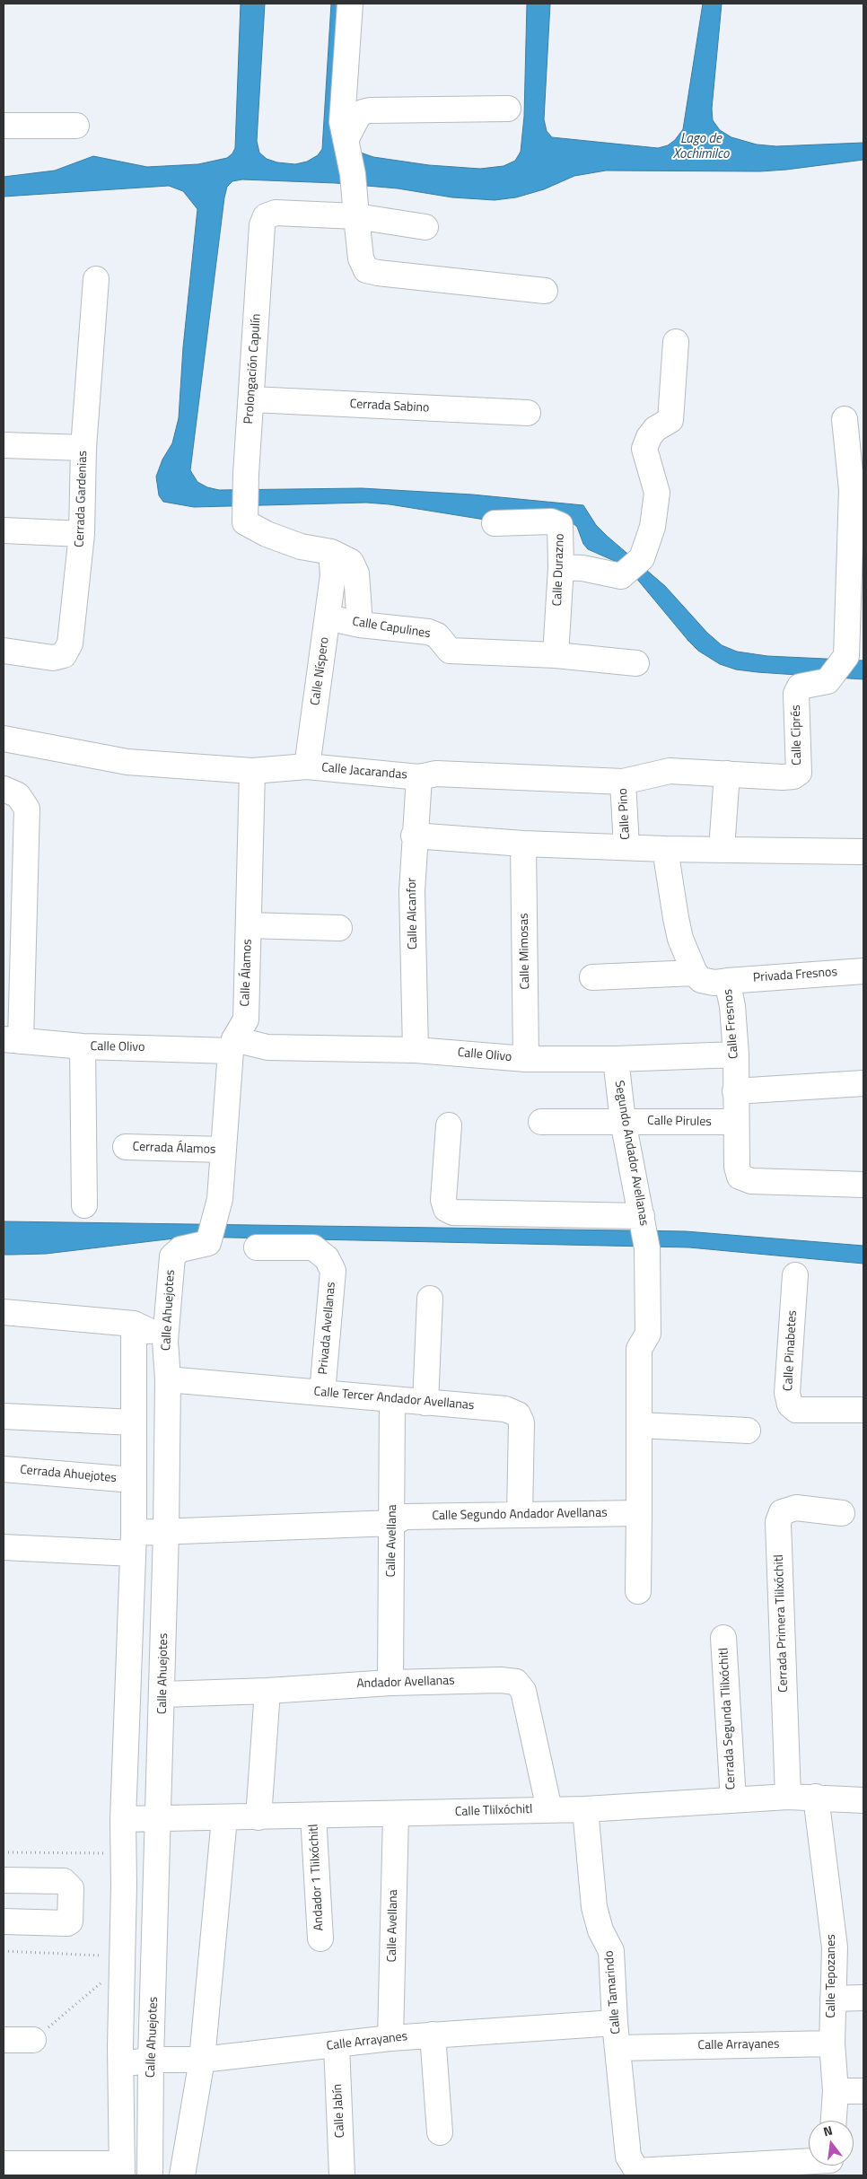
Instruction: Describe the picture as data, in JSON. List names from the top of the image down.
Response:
{
  "streets": {
    "street": [
      "Prolongación Capulín",
      "Cerrada Sabino",
      "Cerrada Gardenias",
      "Calle Durazno",
      "Calle Capulines",
      "Calle Níspero",
      "Calle Ciprés",
      "Calle Jacarandas",
      "Calle Pino",
      "Calle Alcanfor",
      "Calle Mimosas",
      "Calle Álamos",
      "Privada Fresnos",
      "Calle Fresnos",
      "Calle Olivo",
      "Calle Pirules",
      "Cerrada Álamos",
      "Segundo Andador Avellanas",
      "Calle Ahuejotes",
      "Privada Avellanas",
      "Calle Pinabetes",
      "Calle Tercer Andador Avellanas",
      "Cerrada Ahuejotes",
      "Calle Segundo Andador Avellanas",
      "Calle Avellana",
      "Cerrada Primera Tlilxóchitl",
      "Andador Avellanas",
      "Cerrada Segunda Tlilxóchitl",
      "Calle Tlilxóchitl",
      "Andador 1 Tlilxóchitl",
      "Calle Tepozanes",
      "Calle Tamarindo",
      "Calle Arrayanes",
      "Calle Jabín"
    ]
  },
  "crossings": [
    ["Prolongación Capulín", "Cerrada Sabino"],
    ["Prolongación Capulín", "Calle Níspero"],
    ["Calle Durazno", "Calle Capulines"],
    ["Calle Capulines", "Calle Níspero"],
    ["Calle Níspero", "Calle Jacarandas"],
    ["Calle Ciprés", "Calle Jacarandas"],
    ["Calle Jacarandas", "Calle Pino"],
    ["Calle Jacarandas", "Calle Alcanfor"],
    ["Calle Jacarandas", "Calle Álamos"],
    ["Calle Alcanfor", "Calle Olivo"],
    ["Calle Mimosas", "Calle Olivo"],
    ["Calle Álamos", "Calle Olivo"],
    ["Calle Álamos", "Cerrada Álamos"],
    ["Calle Álamos", "Calle Ahuejotes"],
    ["Privada Fresnos", "Calle Fresnos"],
    ["Calle Fresnos", "Calle Olivo"],
    ["Calle Fresnos", "Calle Pirules"],
    ["Calle Olivo", "Segundo Andador Avellanas"],
    ["Calle Pirules", "Segundo Andador Avellanas"],
    ["Calle Ahuejotes", "Calle Tercer Andador Avellanas"],
    ["Calle Ahuejotes", "Calle Segundo Andador Avellanas"],
    ["Calle Ahuejotes", "Andador Avellanas"],
    ["Calle Ahuejotes", "Calle Tlilxóchitl"],
    ["Calle Ahuejotes", "Calle Arrayanes"],
    ["Privada Avellanas", "Calle Tercer Andador Avellanas"],
    ["Calle Tercer Andador Avellanas", "Calle Segundo Andador Avellanas"],
    ["Calle Tercer Andador Avellanas", "Calle Avellana"],
    ["Calle Segundo Andador Avellanas", "Calle Avellana"],
    ["Calle Avellana", "Andador Avellanas"],
    ["Calle Avellana", "Calle Tlilxóchitl"],
    ["Calle Avellana", "Calle Arrayanes"],
    ["Cerrada Primera Tlilxóchitl", "Calle Tlilxóchitl"],
    ["Andador Avellanas", "Calle Tlilxóchitl"],
    ["Cerrada Segunda Tlilxóchitl", "Calle Tlilxóchitl"],
    ["Calle Tlilxóchitl", "Andador 1 Tlilxóchitl"],
    ["Calle Tlilxóchitl", "Calle Tepozanes"],
    ["Calle Tlilxóchitl", "Calle Tamarindo"],
    ["Calle Tepozanes", "Calle Arrayanes"],
    ["Calle Tamarindo", "Calle Arrayanes"],
    ["Calle Arrayanes", "Calle Jabín"]
  ],
  "water": ["Lago de Xochimilco"],
  "north": "top"
}
